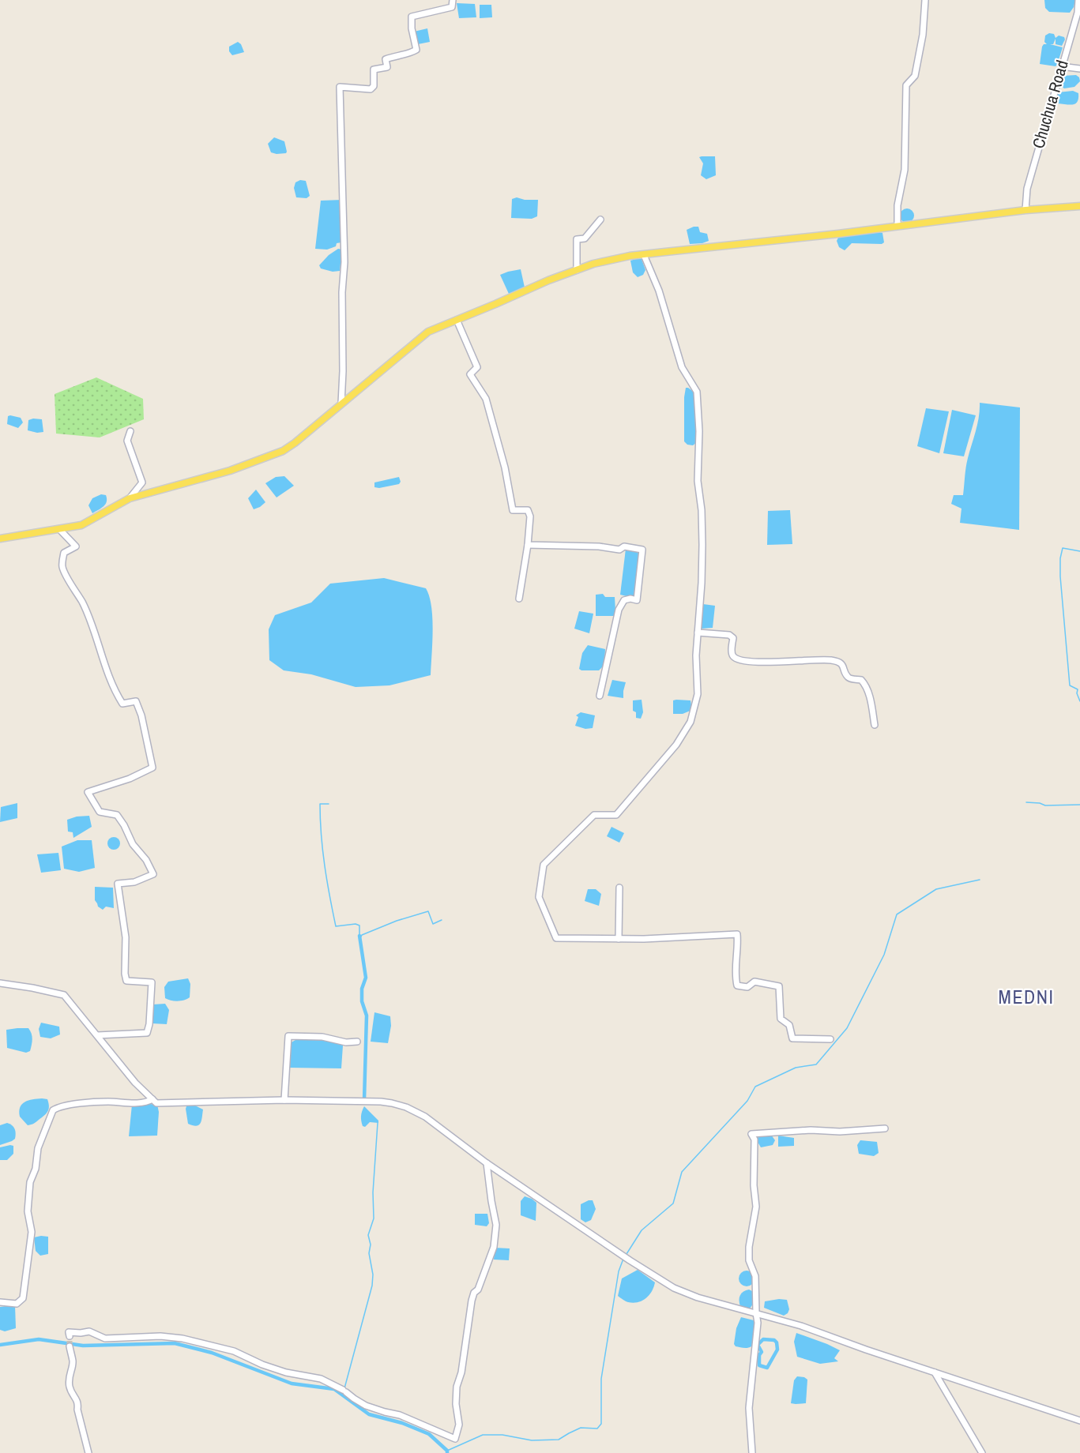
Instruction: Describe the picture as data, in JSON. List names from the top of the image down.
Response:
{
  "streets": {
    "street": ["Chuchua Road"]
  },
  "districts": ["MEDNI"]
}
